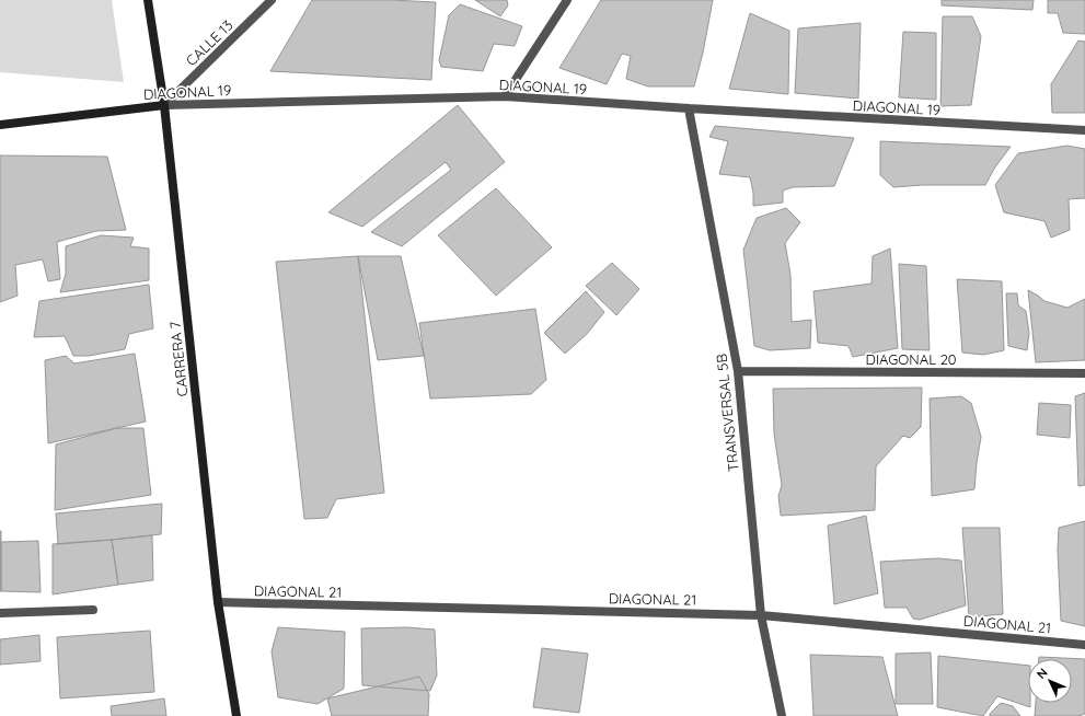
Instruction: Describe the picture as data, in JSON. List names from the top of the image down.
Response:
{
  "streets": {
    "main road": ["DIAGONAL 19", "CARRERA 7"],
    "street": [
      "CALLE 13",
      "DIAGONAL 20",
      "TRANSVERSAL 5B",
      "DIAGONAL 21"
    ]
  },
  "crossings": [
    ["CALLE 13", "DIAGONAL 19"],
    ["CALLE 13", "CARRERA 7"],
    ["DIAGONAL 19", "CARRERA 7"],
    ["DIAGONAL 19", "TRANSVERSAL 5B"],
    ["CARRERA 7", "DIAGONAL 21"],
    ["DIAGONAL 20", "TRANSVERSAL 5B"],
    ["TRANSVERSAL 5B", "DIAGONAL 21"]
  ],
  "north": "top left"
}
